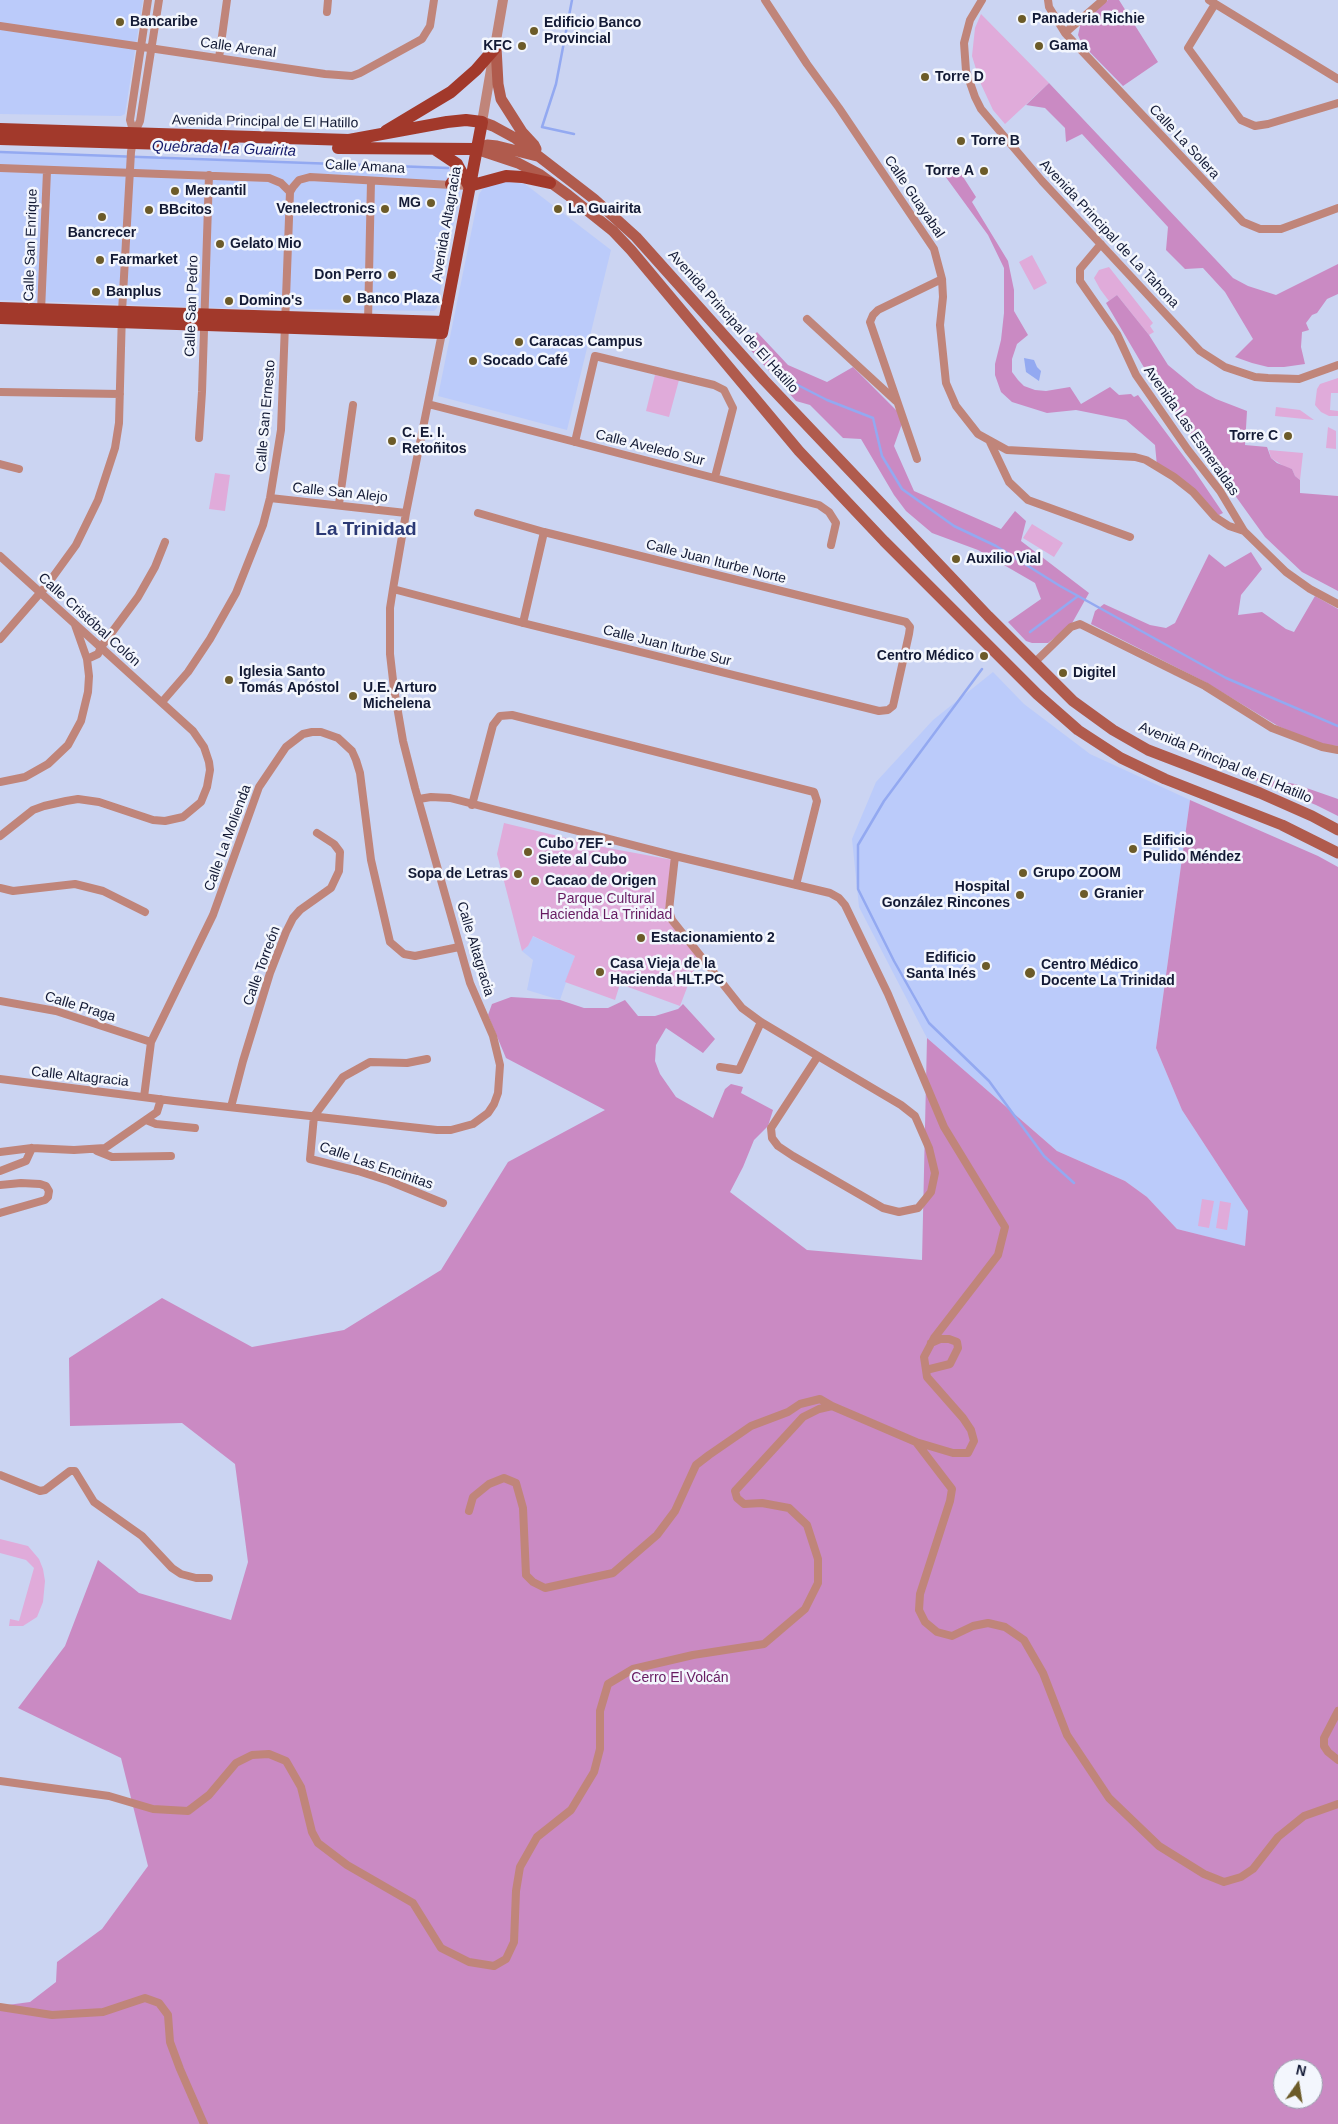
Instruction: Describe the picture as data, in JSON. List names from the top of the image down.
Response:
{
  "streets": {
    "main road": ["Avenida Principal de El Hatillo", "Avenida Altagracia"],
    "street": [
      "Calle Arenal",
      "Calle La Solera",
      "Calle Amana",
      "Calle Guayabal",
      "Avenida Principal de La Tahona",
      "Calle San Enrique",
      "Calle San Pedro",
      "Calle San Ernesto",
      "Avenida Las Esmeraldas",
      "Calle Aveledo Sur",
      "Calle San Alejo",
      "Calle Juan Iturbe Norte",
      "Calle Cristóbal Colón",
      "Calle Juan Iturbe Sur",
      "Calle La Molienda",
      "Calle Altagracia",
      "Calle Torreón",
      "Calle Praga",
      "Calle Las Encinitas"
    ]
  },
  "crossings": [
    ["Avenida Principal de El Hatillo", "Avenida Altagracia"],
    ["Calle Amana", "Avenida Altagracia"],
    ["Calle Amana", "Calle San Ernesto"],
    ["Calle Guayabal", "Avenida Las Esmeraldas"],
    ["Avenida Altagracia", "Calle Altagracia"],
    ["Avenida Principal de La Tahona", "Avenida Las Esmeraldas"],
    ["Calle San Ernesto", "Calle San Alejo"],
    ["Calle San Ernesto", "Calle Cristóbal Colón"],
    ["Calle Aveledo Sur", "Calle Altagracia"],
    ["Calle San Alejo", "Calle Altagracia"],
    ["Calle Juan Iturbe Norte", "Calle Juan Iturbe Sur"],
    ["Calle Juan Iturbe Sur", "Calle Altagracia"],
    ["Calle La Molienda", "Calle Altagracia"],
    ["Calle La Molienda", "Calle Praga"],
    ["Calle Altagracia", "Calle Torreón"],
    ["Calle Altagracia", "Calle Las Encinitas"]
  ],
  "districts": ["La Trinidad"],
  "water": ["Quebrada La Guairita"],
  "parks": ["Parque Cultural Hacienda La Trinidad", "Cerro El Volcán"],
  "places": [
    "Panaderia Richie",
    "Bancaribe",
    "Edificio Banco Provincial",
    "KFC",
    "Gama",
    "Torre D",
    "Torre B",
    "Torre A",
    "Mercantil",
    "MG",
    "Venelectronics",
    "La Guairita",
    "BBcitos",
    "Bancrecer",
    "Gelato Mio",
    "Farmarket",
    "Don Perro",
    "Banplus",
    "Banco Plaza",
    "Domino's",
    "Caracas Campus",
    "Socado Café",
    "Torre C",
    "C. E. I. Retoñitos",
    "Auxilio Vial",
    "Centro Médico",
    "Digitel",
    "Iglesia Santo Tomás Apóstol",
    "U.E. Arturo Michelena",
    "Edificio Pulido Méndez",
    "Cubo 7EF - Siete al Cubo",
    "Grupo ZOOM",
    "Sopa de Letras",
    "Cacao de Origen",
    "Granier",
    "Hospital González Rincones",
    "Estacionamiento 2",
    "Edificio Santa Inés",
    "Casa Vieja de la Hacienda HLT.PC",
    "Centro Médico Docente La Trinidad"
  ],
  "north": "top"
}
